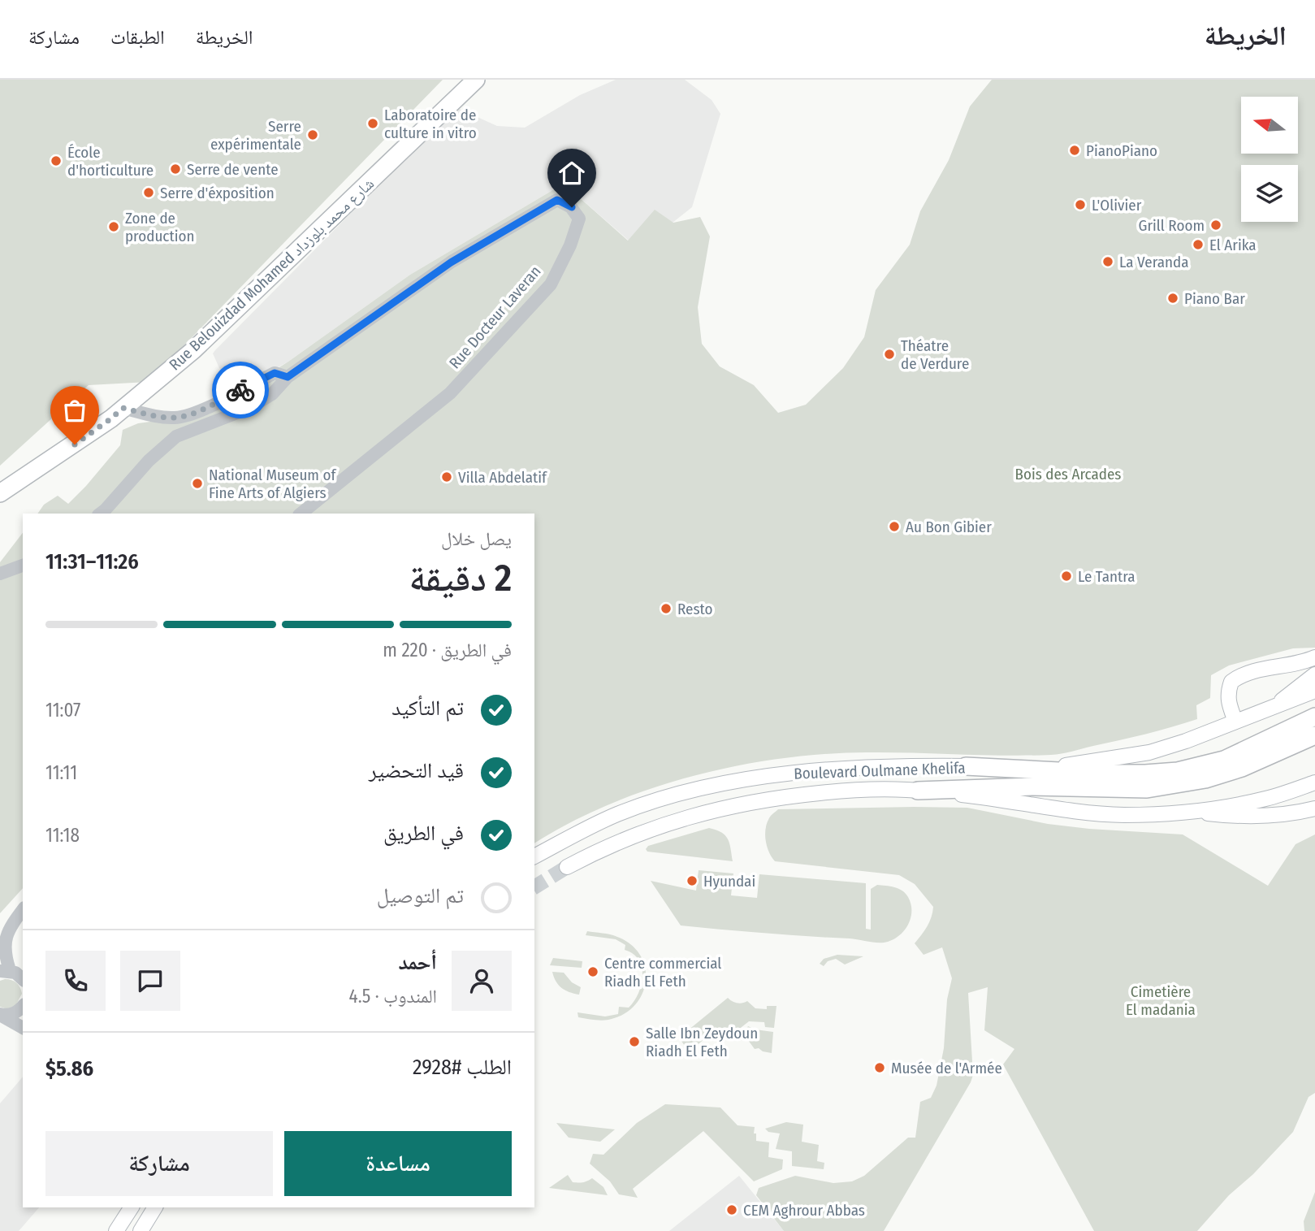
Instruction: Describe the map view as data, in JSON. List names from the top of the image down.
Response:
{
  "streets": {
    "main road": ["Rue Belouizdad Mohamed شارع محمد بلوزداد", "Boulevard Oulmane Khelifa"],
    "street": ["Rue Docteur Laveran"]
  },
  "crossings": [
    ["Rue Belouizdad Mohamed شارع محمد بلوزداد", "Rue Docteur Laveran"]
  ],
  "parks": ["Bois des Arcades", "Cimetière El madania"],
  "places": [
    "Laboratoire de culture in vitro",
    "Serre expérimentale",
    "PianoPiano",
    "École d'horticulture",
    "Serre de vente",
    "Serre d'éxposition",
    "L'Olivier",
    "Grill Room",
    "Zone de production",
    "El Arika",
    "La Veranda",
    "Piano Bar",
    "Théatre de Verdure",
    "Villa Abdelatif",
    "National Museum of Fine Arts of Algiers",
    "Au Bon Gibier",
    "Le Tantra",
    "Resto",
    "Hyundai",
    "Centre commercial Riadh El Feth",
    "Salle Ibn Zeydoun Riadh El Feth",
    "Musée de l'Armée",
    "CEM Aghrour Abbas"
  ],
  "north": "left",
  "page": {
    "header": "الخريطة",
    "nav": ["الخريطة", "الطبقات", "مشاركة"],
    "heading": ["2 دقيقة", "يصل خلال", "11:26–11:31"],
    "panel": [
      "أحمد",
      "المندوب · 4.5",
      "الطلب #2928",
      "$5.86"
    ],
    "bar": "في الطريق · 220 m",
    "list": [
      ["تم التأكيد", "11:07"],
      ["قيد التحضير", "11:11"],
      ["في الطريق", "11:18"],
      "تم التوصيل"
    ],
    "buttons": ["مساعدة", "مشاركة"]
  }
}
